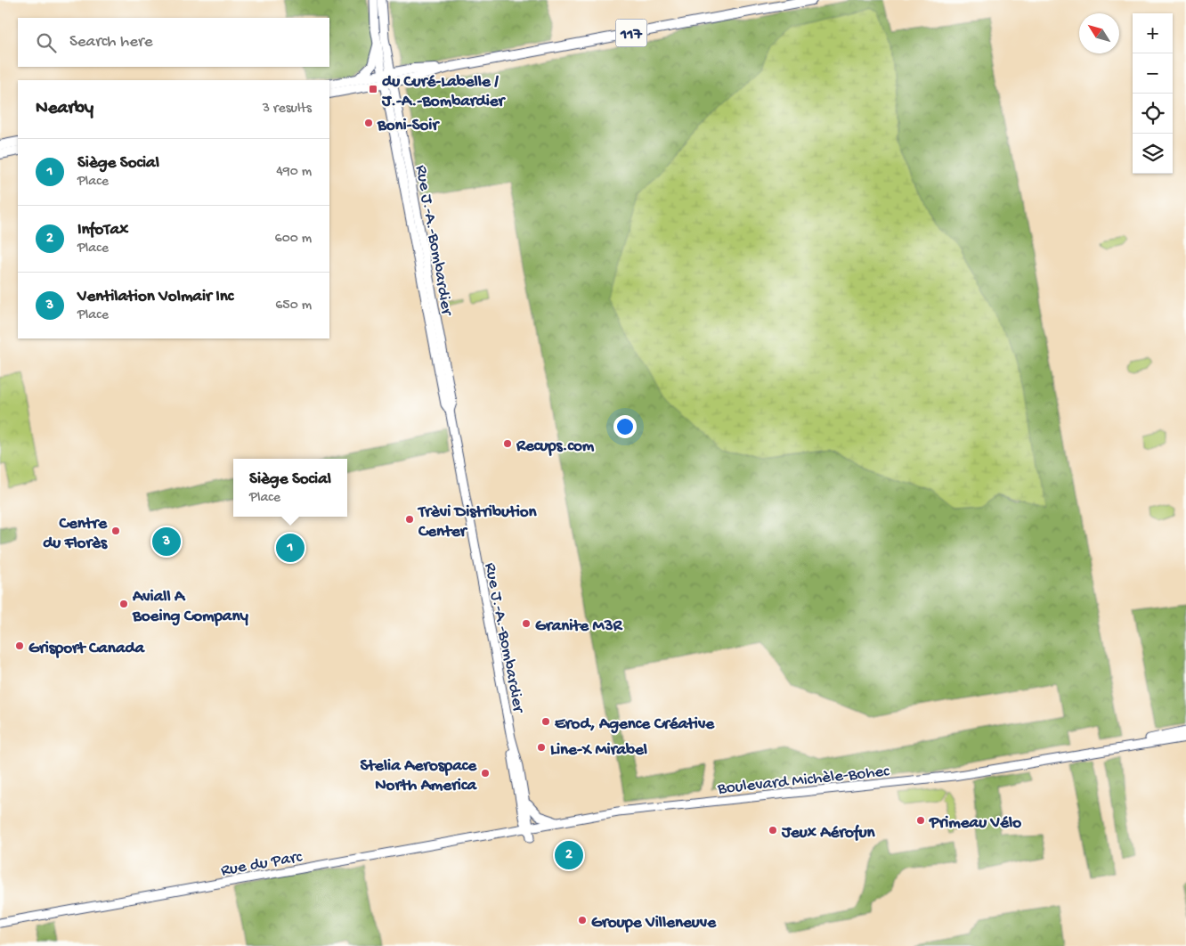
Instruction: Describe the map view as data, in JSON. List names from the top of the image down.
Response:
{
  "streets": {
    "main road": ["117"],
    "street": ["Rue J.-A.-Bombardier", "Boulevard Michèle-Bohec", "Rue du Parc"]
  },
  "crossings": [
    ["117", "Rue J.-A.-Bombardier"],
    ["Rue J.-A.-Bombardier", "Boulevard Michèle-Bohec"],
    ["Rue J.-A.-Bombardier", "Rue du Parc"],
    ["Boulevard Michèle-Bohec", "Rue du Parc"]
  ],
  "places": {
    "transit": ["du Curé-Labelle / J.-A.-Bombardier"],
    "other": [
      "Boni-Soir",
      "Recups.com",
      "Trèvi Distribution Center",
      "Centre du Florès",
      "Aviall A Boeing Company",
      "Granite M3R",
      "Grisport Canada",
      "Erod, Agence Créative",
      "Line-X Mirabel",
      "Stelia Aerospace North America",
      "Primeau Vélo",
      "Jeux Aérofun",
      "Groupe Villeneuve"
    ]
  },
  "north": "top left",
  "page": {
    "map_buttons": ["+", "−"],
    "search": "Search here",
    "heading": ["Nearby", "3 results"],
    "list": [
      {
        "mark": "1",
        "name": "Siège Social",
        "note": "Place",
        "value": "490 m"
      },
      {
        "mark": "2",
        "name": "InfoTax",
        "note": "Place",
        "value": "600 m"
      },
      {
        "mark": "3",
        "name": "Ventilation Volmair Inc",
        "note": "Place",
        "value": "650 m"
      }
    ],
    "popup": ["Siège Social", "Place"],
    "pins": ["3", "1", "2"]
  }
}
